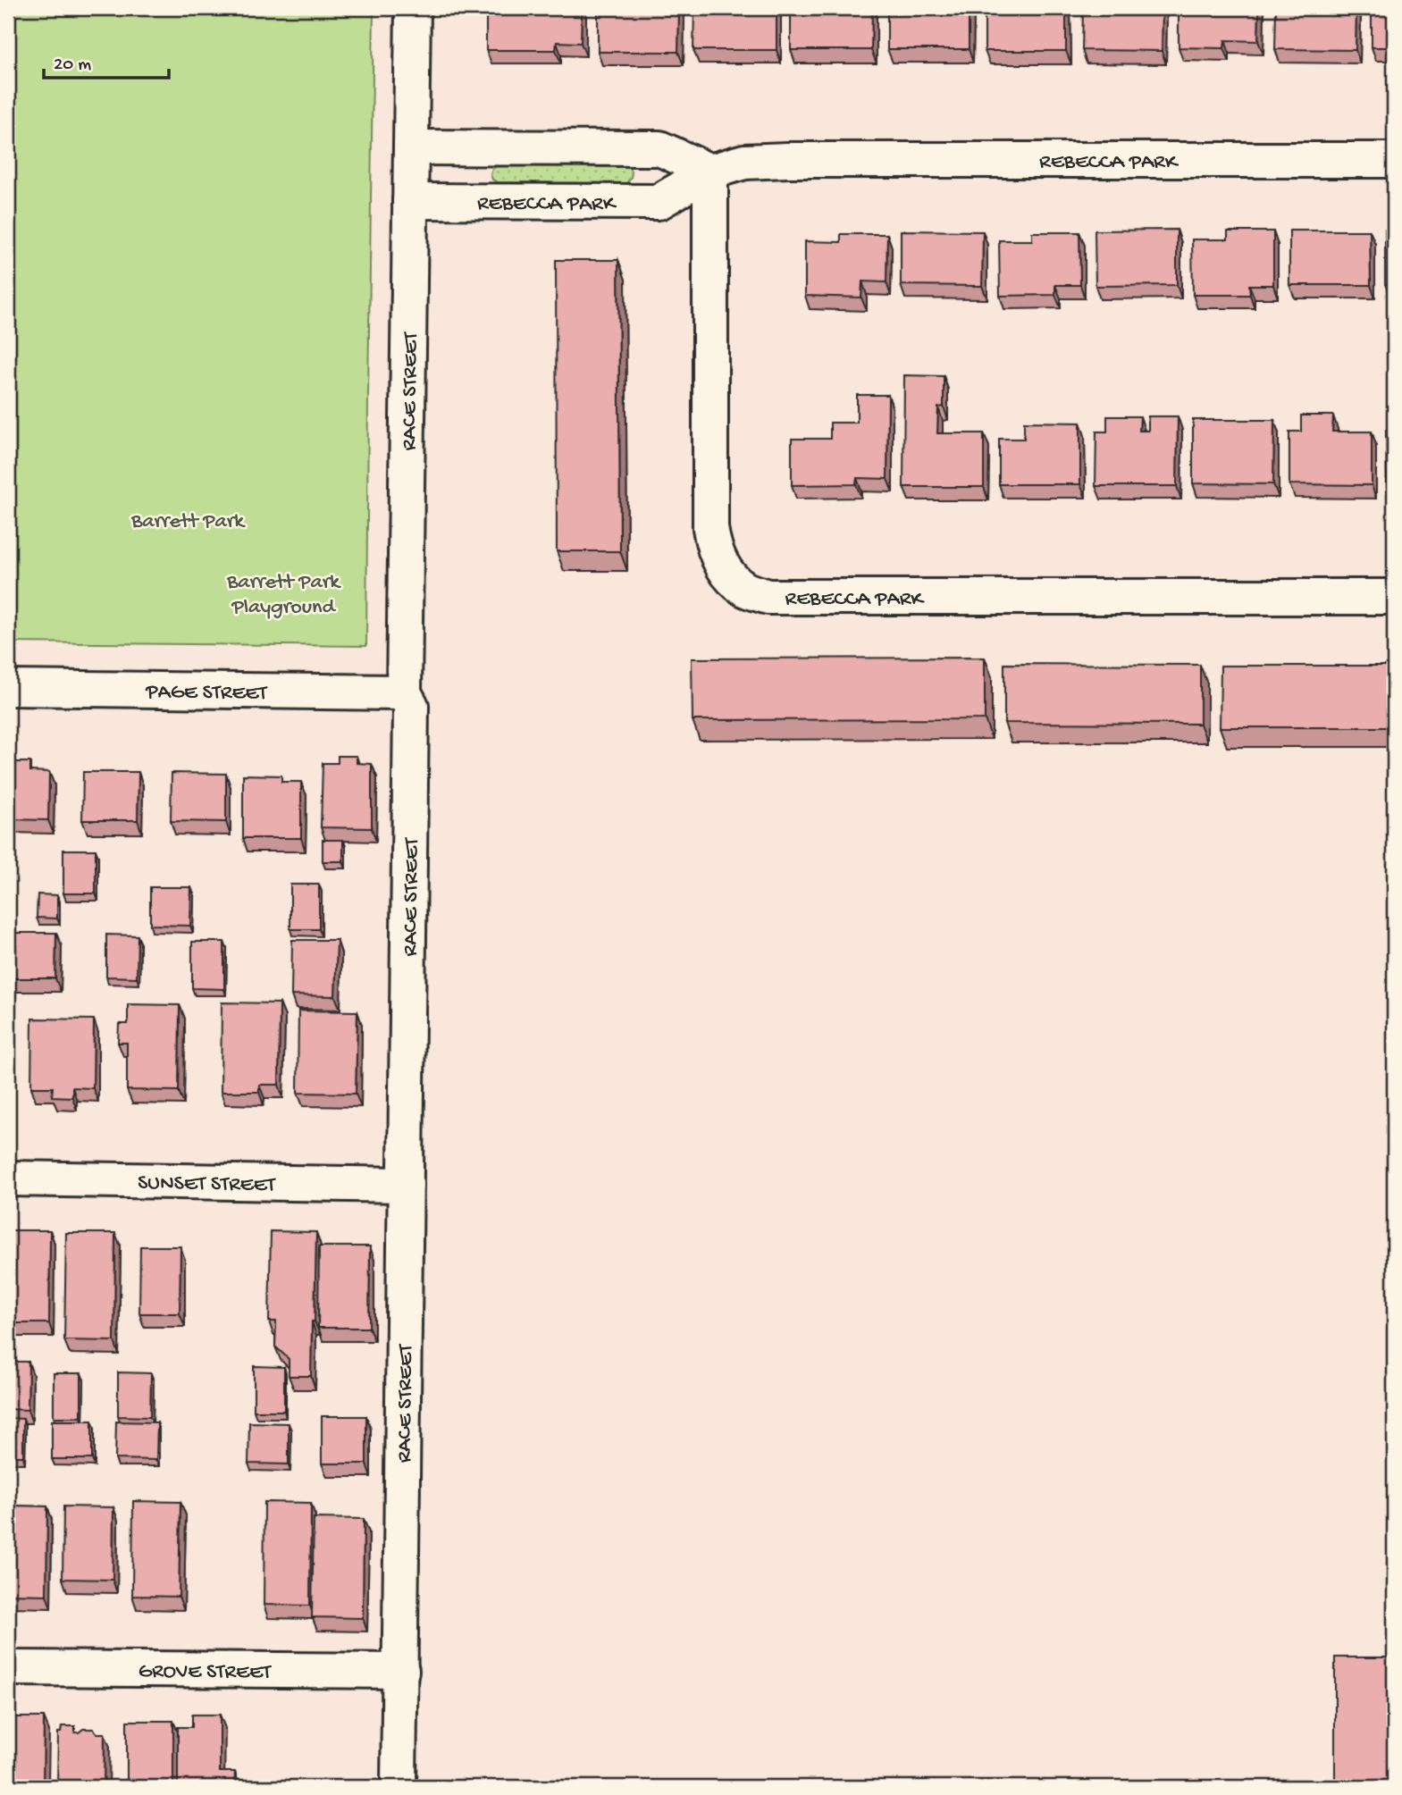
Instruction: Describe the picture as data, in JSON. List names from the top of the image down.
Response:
{
  "streets": {
    "street": [
      "REBECCA PARK",
      "RACE STREET",
      "PAGE STREET",
      "SUNSET STREET",
      "GROVE STREET"
    ]
  },
  "crossings": [
    ["REBECCA PARK", "RACE STREET"],
    ["RACE STREET", "PAGE STREET"],
    ["RACE STREET", "SUNSET STREET"],
    ["RACE STREET", "GROVE STREET"]
  ],
  "parks": ["Barrett Park", "Barrett Park Playground"],
  "scale_bar": "20 m"
}
